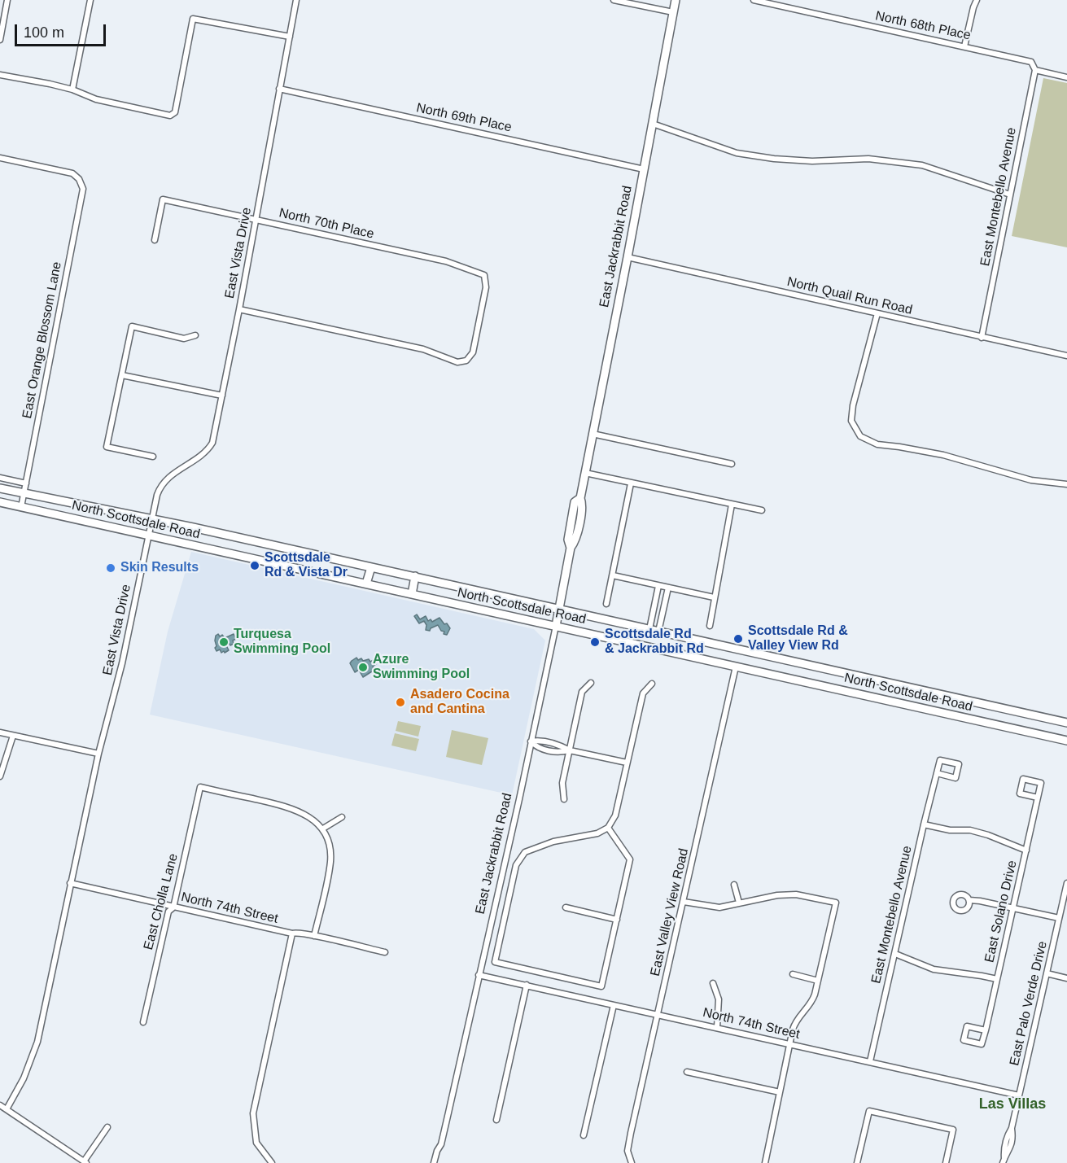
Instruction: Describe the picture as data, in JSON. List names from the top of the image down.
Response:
{
  "streets": {
    "main road": ["East Jackrabbit Road", "North Scottsdale Road"],
    "street": [
      "North 68th Place",
      "North 69th Place",
      "East Montebello Avenue",
      "North 70th Place",
      "East Vista Drive",
      "North Quail Run Road",
      "East Orange Blossom Lane",
      "East Cholla Lane",
      "North 74th Street",
      "East Solano Drive",
      "East Valley View Road",
      "East Palo Verde Drive"
    ]
  },
  "crossings": [
    ["North 68th Place", "East Montebello Avenue"],
    ["North 69th Place", "East Jackrabbit Road"],
    ["North 69th Place", "East Vista Drive"],
    ["East Montebello Avenue", "North Quail Run Road"],
    ["East Montebello Avenue", "North 74th Street"],
    ["North 70th Place", "East Vista Drive"],
    ["East Jackrabbit Road", "North Quail Run Road"],
    ["East Jackrabbit Road", "North Scottsdale Road"],
    ["East Jackrabbit Road", "North 74th Street"],
    ["East Vista Drive", "North Scottsdale Road"],
    ["East Vista Drive", "North 74th Street"],
    ["East Orange Blossom Lane", "North Scottsdale Road"],
    ["North Scottsdale Road", "East Valley View Road"],
    ["East Cholla Lane", "North 74th Street"],
    ["North 74th Street", "East Valley View Road"],
    ["North 74th Street", "East Palo Verde Drive"]
  ],
  "districts": ["Las Villas"],
  "places": [
    "Scottsdale Rd & Vista Dr",
    "Skin Results",
    "Scottsdale Rd & Valley View Rd",
    "Turquesa Swimming Pool",
    "Scottsdale Rd & Jackrabbit Rd",
    "Azure Swimming Pool",
    "Asadero Cocina and Cantina"
  ],
  "scale_bar": "100 m"
}
